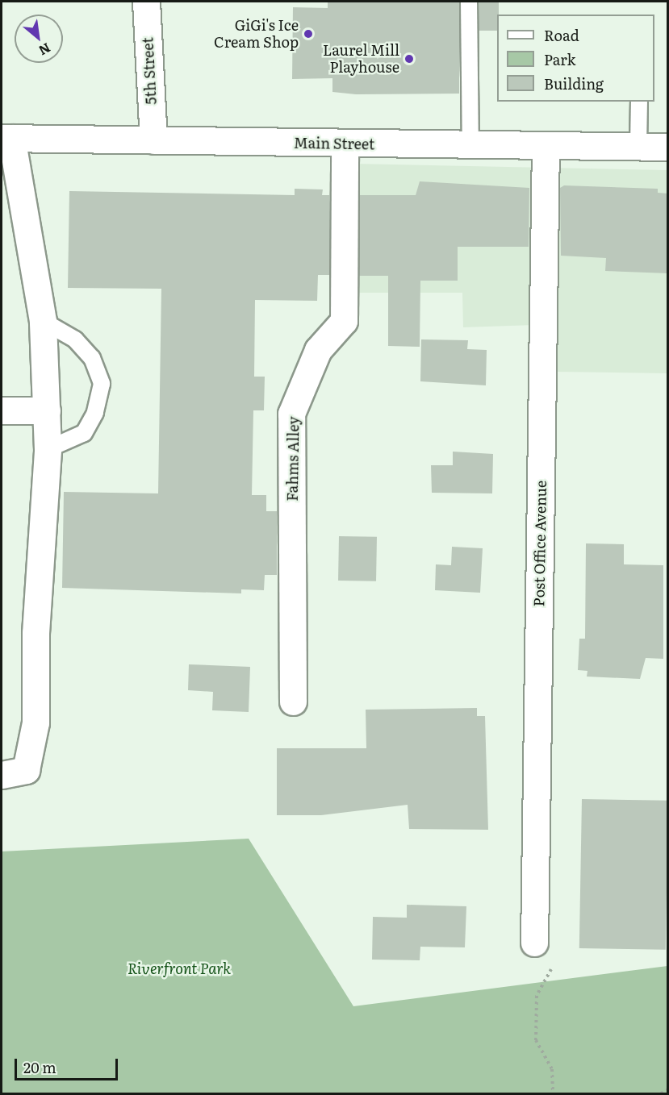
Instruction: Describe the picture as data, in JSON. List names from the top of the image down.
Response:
{
  "streets": {
    "street": [
      "5th Street",
      "Main Street",
      "Fahms Alley",
      "Post Office Avenue"
    ]
  },
  "crossings": [
    ["5th Street", "Main Street"],
    ["Main Street", "Fahms Alley"],
    ["Main Street", "Post Office Avenue"]
  ],
  "parks": ["Riverfront Park"],
  "places": ["GiGi's Ice Cream Shop", "Laurel Mill Playhouse"],
  "legend": ["Road", "Park", "Building"],
  "scale_bar": "20 m",
  "north": "bottom right"
}
